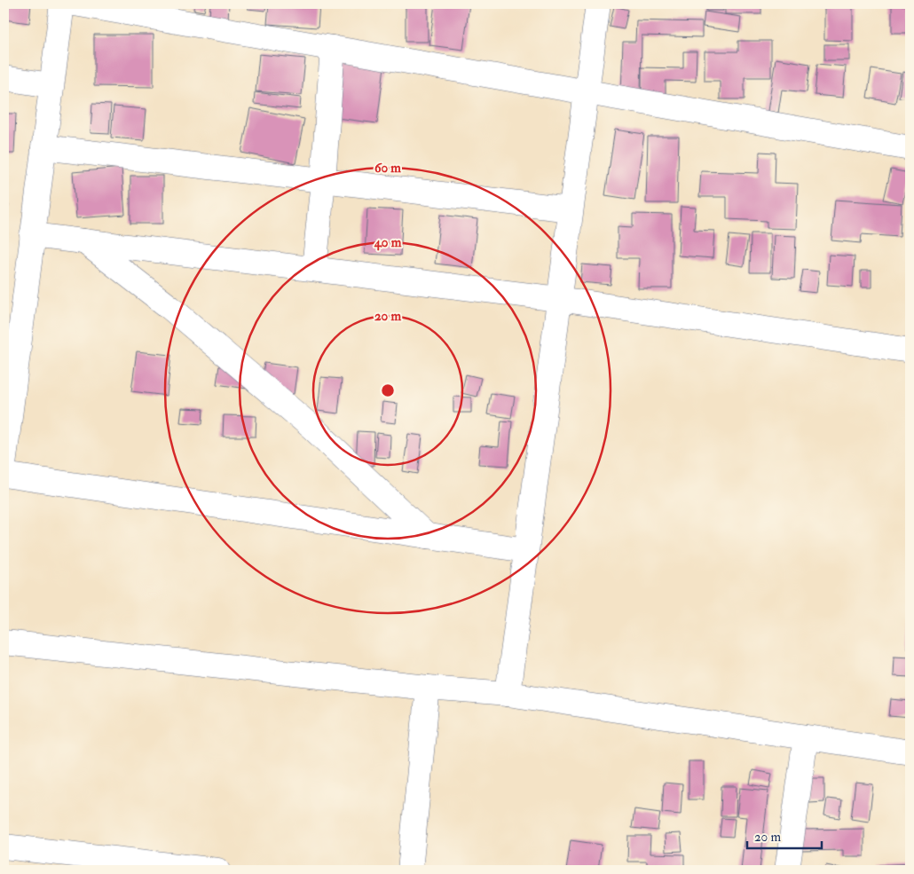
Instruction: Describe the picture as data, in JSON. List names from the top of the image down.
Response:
{
  "scale_bar": "20 m",
  "rings": ["60 m", "40 m", "20 m"]
}
